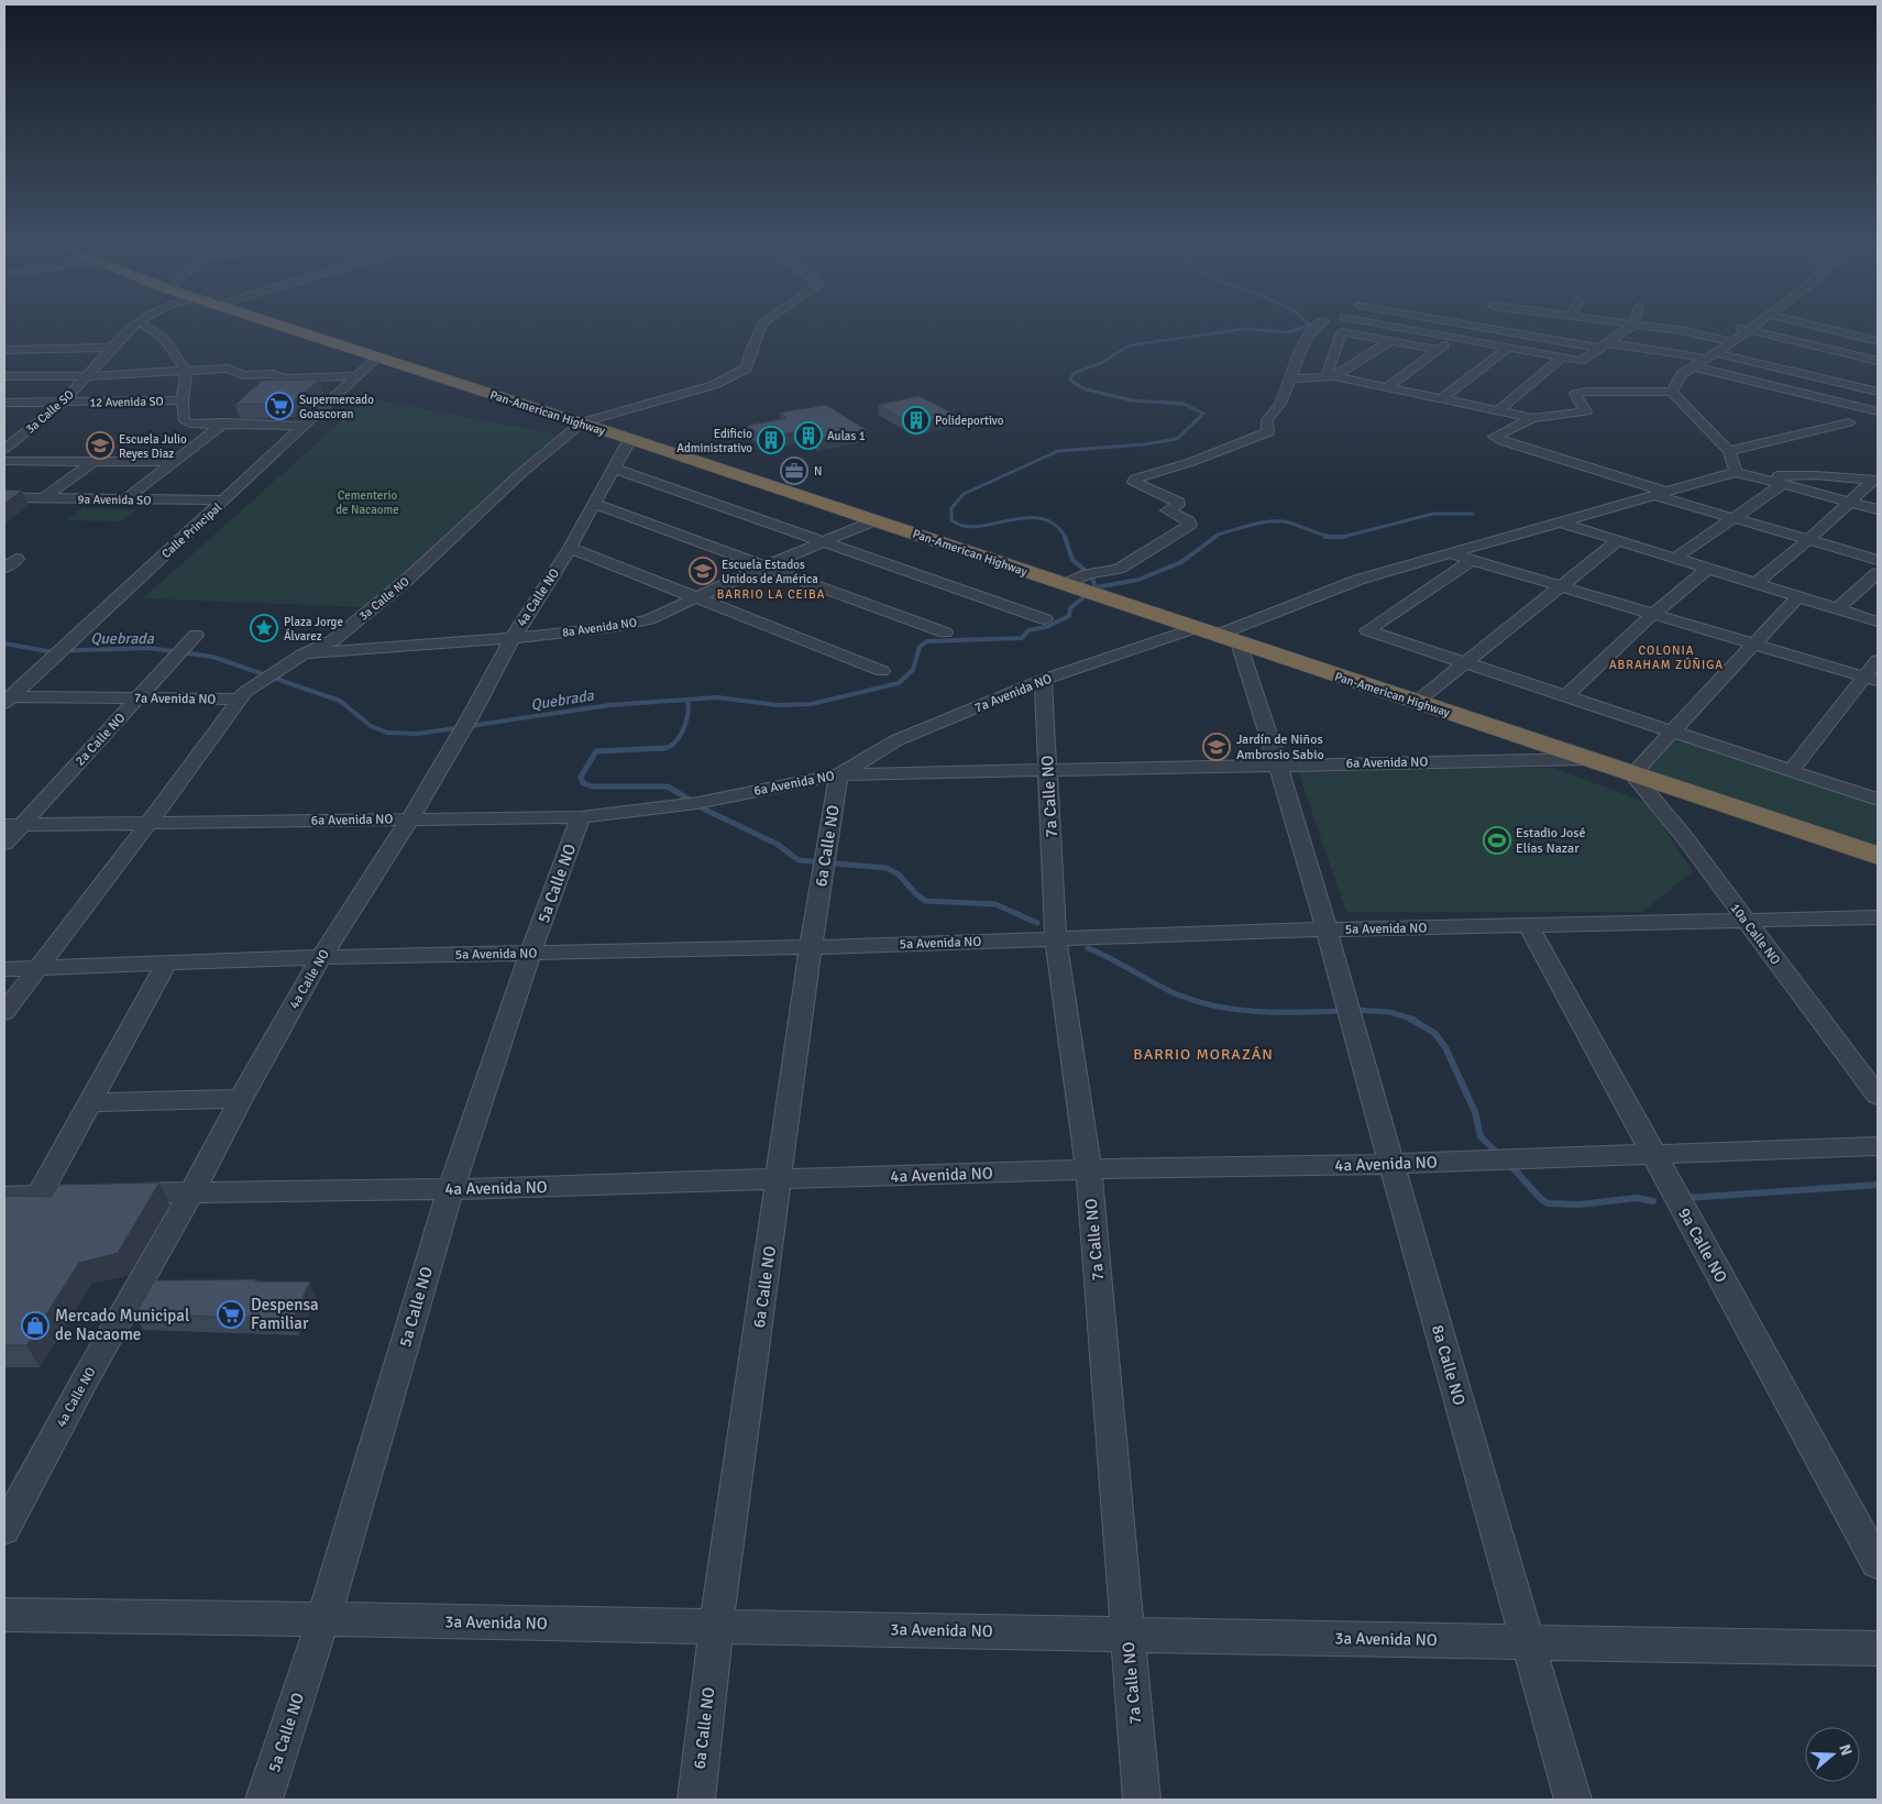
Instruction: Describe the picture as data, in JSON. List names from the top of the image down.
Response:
{
  "streets": {
    "highway": ["Pan-American Highway"],
    "street": [
      "12 Avenida SO",
      "3a Calle SO",
      "9a Avenida SO",
      "Calle Principal",
      "4a Calle NO",
      "3a Calle NO",
      "8a Avenida NO",
      "7a Avenida NO",
      "2a Calle NO",
      "6a Avenida NO",
      "7a Calle NO",
      "6a Calle NO",
      "5a Calle NO",
      "5a Avenida NO",
      "10a Calle NO",
      "4a Avenida NO",
      "9a Calle NO",
      "8a Calle NO",
      "3a Avenida NO"
    ]
  },
  "crossings": [
    ["12 Avenida SO", "3a Calle SO"],
    ["Pan-American Highway", "Calle Principal"],
    ["Pan-American Highway", "4a Calle NO"],
    ["Pan-American Highway", "3a Calle NO"],
    ["Pan-American Highway", "8a Avenida NO"],
    ["Pan-American Highway", "7a Avenida NO"],
    ["Pan-American Highway", "6a Avenida NO"],
    ["Pan-American Highway", "10a Calle NO"],
    ["Pan-American Highway", "8a Calle NO"],
    ["9a Avenida SO", "Calle Principal"],
    ["Calle Principal", "7a Avenida NO"],
    ["4a Calle NO", "8a Avenida NO"],
    ["4a Calle NO", "6a Avenida NO"],
    ["4a Calle NO", "5a Avenida NO"],
    ["4a Calle NO", "4a Avenida NO"],
    ["3a Calle NO", "8a Avenida NO"],
    ["3a Calle NO", "7a Avenida NO"],
    ["3a Calle NO", "6a Avenida NO"],
    ["3a Calle NO", "5a Avenida NO"],
    ["7a Avenida NO", "2a Calle NO"],
    ["7a Avenida NO", "6a Avenida NO"],
    ["7a Avenida NO", "7a Calle NO"],
    ["7a Avenida NO", "6a Calle NO"],
    ["7a Avenida NO", "8a Calle NO"],
    ["2a Calle NO", "6a Avenida NO"],
    ["6a Avenida NO", "7a Calle NO"],
    ["6a Avenida NO", "6a Calle NO"],
    ["6a Avenida NO", "5a Calle NO"],
    ["6a Avenida NO", "8a Calle NO"],
    ["7a Calle NO", "5a Avenida NO"],
    ["7a Calle NO", "4a Avenida NO"],
    ["7a Calle NO", "3a Avenida NO"],
    ["6a Calle NO", "5a Avenida NO"],
    ["6a Calle NO", "4a Avenida NO"],
    ["6a Calle NO", "3a Avenida NO"],
    ["5a Calle NO", "5a Avenida NO"],
    ["5a Calle NO", "4a Avenida NO"],
    ["5a Calle NO", "3a Avenida NO"],
    ["5a Avenida NO", "10a Calle NO"],
    ["5a Avenida NO", "9a Calle NO"],
    ["5a Avenida NO", "8a Calle NO"],
    ["4a Avenida NO", "9a Calle NO"],
    ["4a Avenida NO", "8a Calle NO"],
    ["8a Calle NO", "3a Avenida NO"]
  ],
  "districts": ["BARRIO LA CEIBA", "COLONIA ABRAHAM ZÚÑIGA", "BARRIO MORAZÁN"],
  "water": ["Quebrada"],
  "parks": ["Cementerio de Nacaome"],
  "places": {
    "supermarket": ["Supermercado Goascoran", "Despensa Familiar"],
    "building": ["Polideportivo", "Aulas 1", "Edificio Administrativo"],
    "school or university": ["Escuela Julio Reyes Diaz", "Escuela Estados Unidos de América", "Jardín de Niños Ambrosio Sabio"],
    "office": ["N"],
    "place": ["Plaza Jorge Álvarez"],
    "sports": ["Estadio José Elías Nazar"],
    "shop": ["Mercado Municipal de Nacaome"]
  },
  "north": "right"
}
